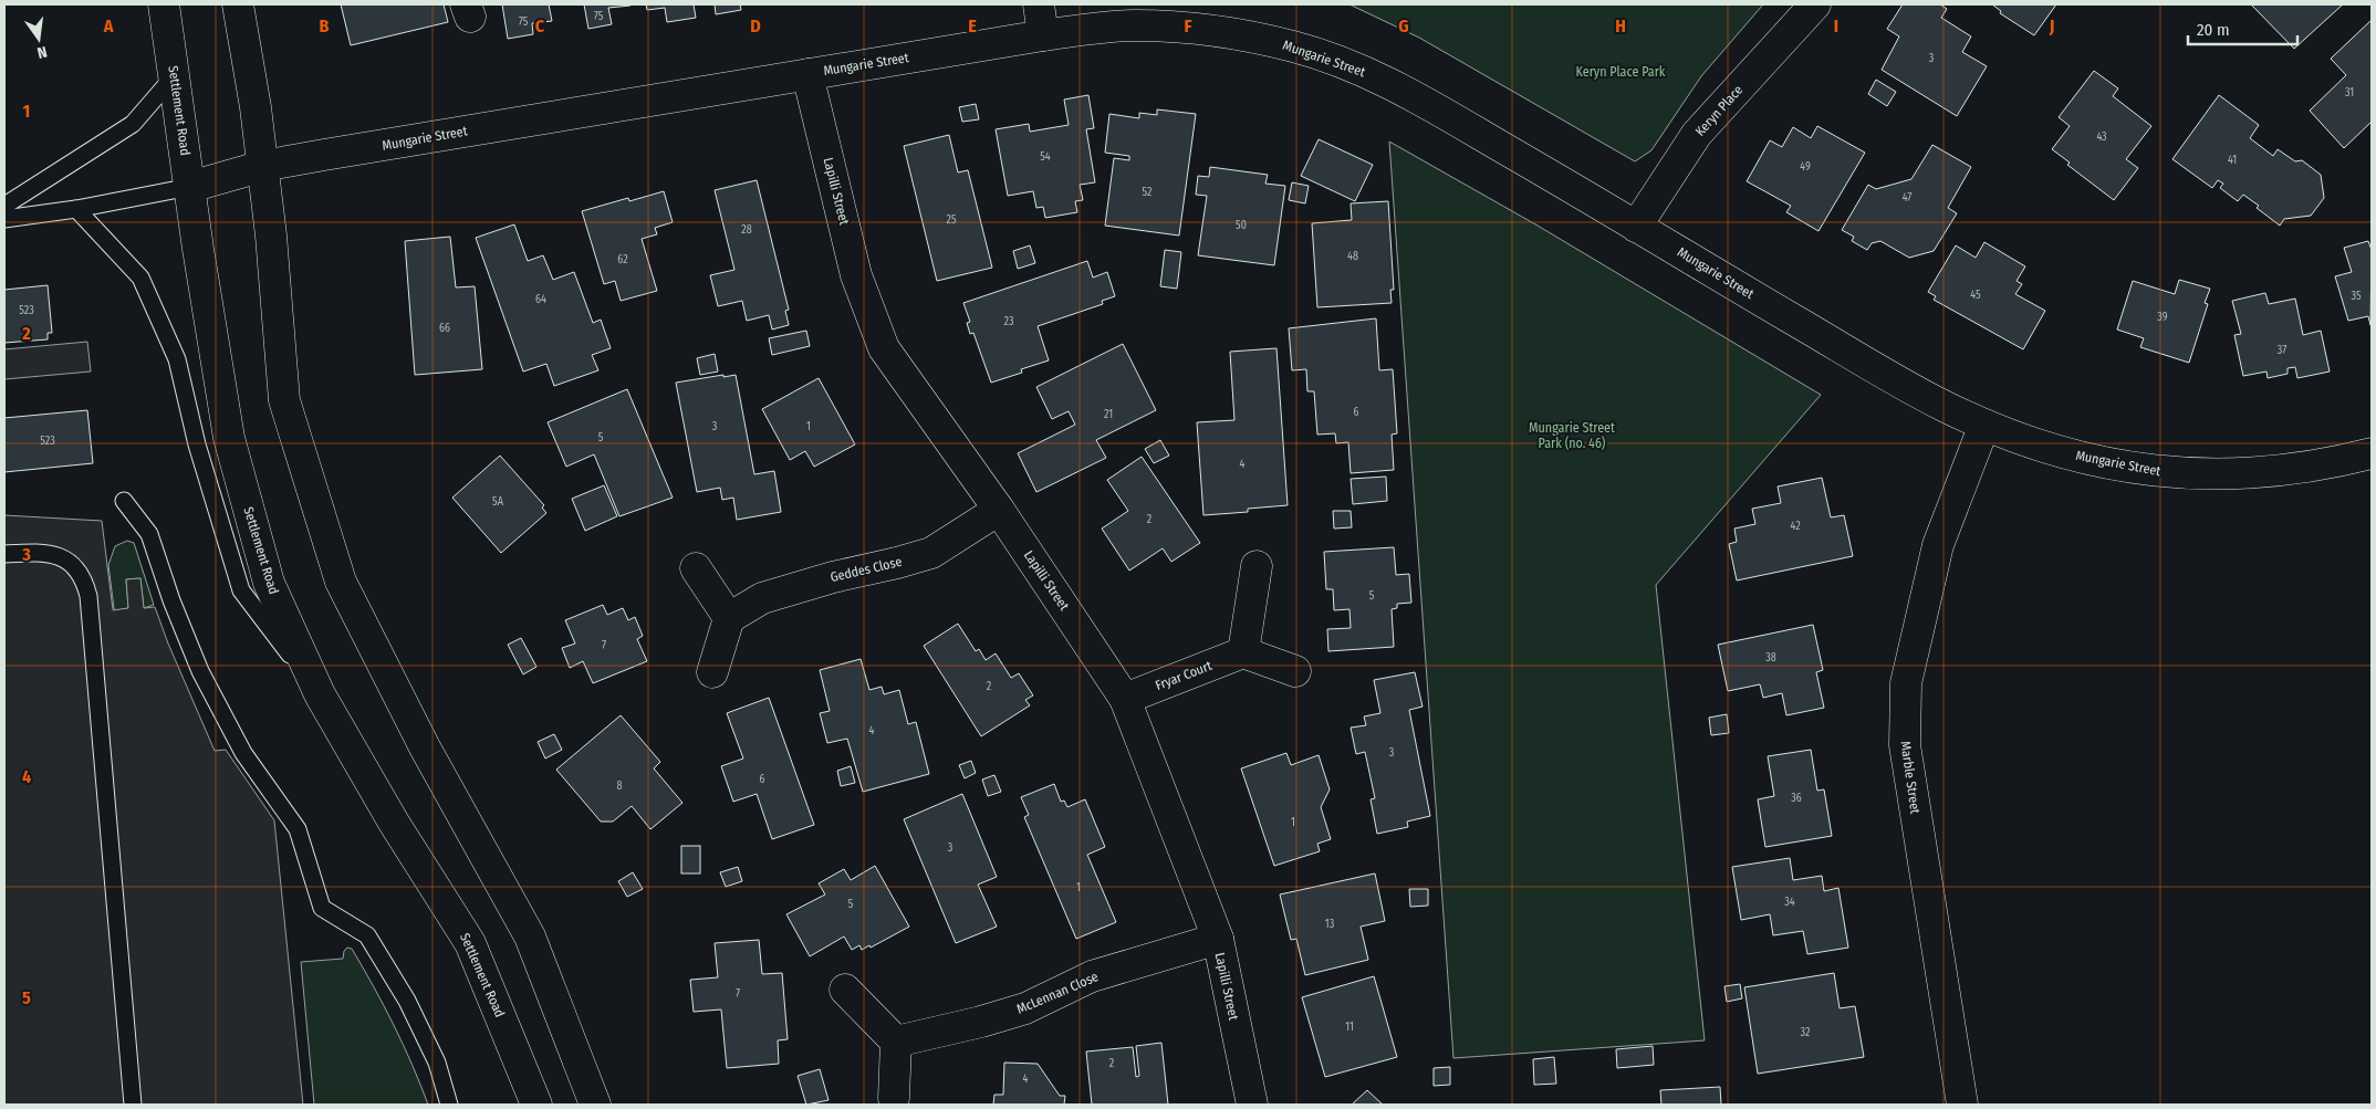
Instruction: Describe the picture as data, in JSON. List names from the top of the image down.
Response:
{
  "streets": {
    "street": [
      "Mungarie Street",
      "Settlement Road",
      "Keryn Place",
      "Lapilli Street",
      "Geddes Close",
      "Fryar Court",
      "Marble Street",
      "McLennan Close"
    ]
  },
  "crossings": [
    ["Mungarie Street", "Settlement Road"],
    ["Mungarie Street", "Keryn Place"],
    ["Mungarie Street", "Lapilli Street"],
    ["Mungarie Street", "Marble Street"],
    ["Lapilli Street", "Geddes Close"],
    ["Lapilli Street", "Fryar Court"],
    ["Lapilli Street", "McLennan Close"]
  ],
  "parks": ["Keryn Place Park", "Mungarie Street Park (no. 46)"],
  "house_numbers": [
    "75",
    "75",
    "3",
    "31",
    "43",
    "54",
    "41",
    "49",
    "52",
    "47",
    "25",
    "50",
    "28",
    "48",
    "62",
    "45",
    "35",
    "64",
    "523",
    "39",
    "23",
    "66",
    "37",
    "6",
    "21",
    "3",
    "1",
    "5",
    "523",
    "4",
    "5A",
    "2",
    "42",
    "5",
    "7",
    "38",
    "2",
    "4",
    "3",
    "6",
    "8",
    "36",
    "1",
    "3",
    "1",
    "34",
    "5",
    "13",
    "7",
    "11",
    "32",
    "2",
    "4"
  ],
  "scale_bar": "20 m",
  "north": "bottom",
  "grid": {
    "columns": [
      "A",
      "B",
      "C",
      "D",
      "E",
      "F",
      "G",
      "H",
      "I",
      "J"
    ],
    "rows": [
      "1",
      "2",
      "3",
      "4",
      "5"
    ]
  }
}
